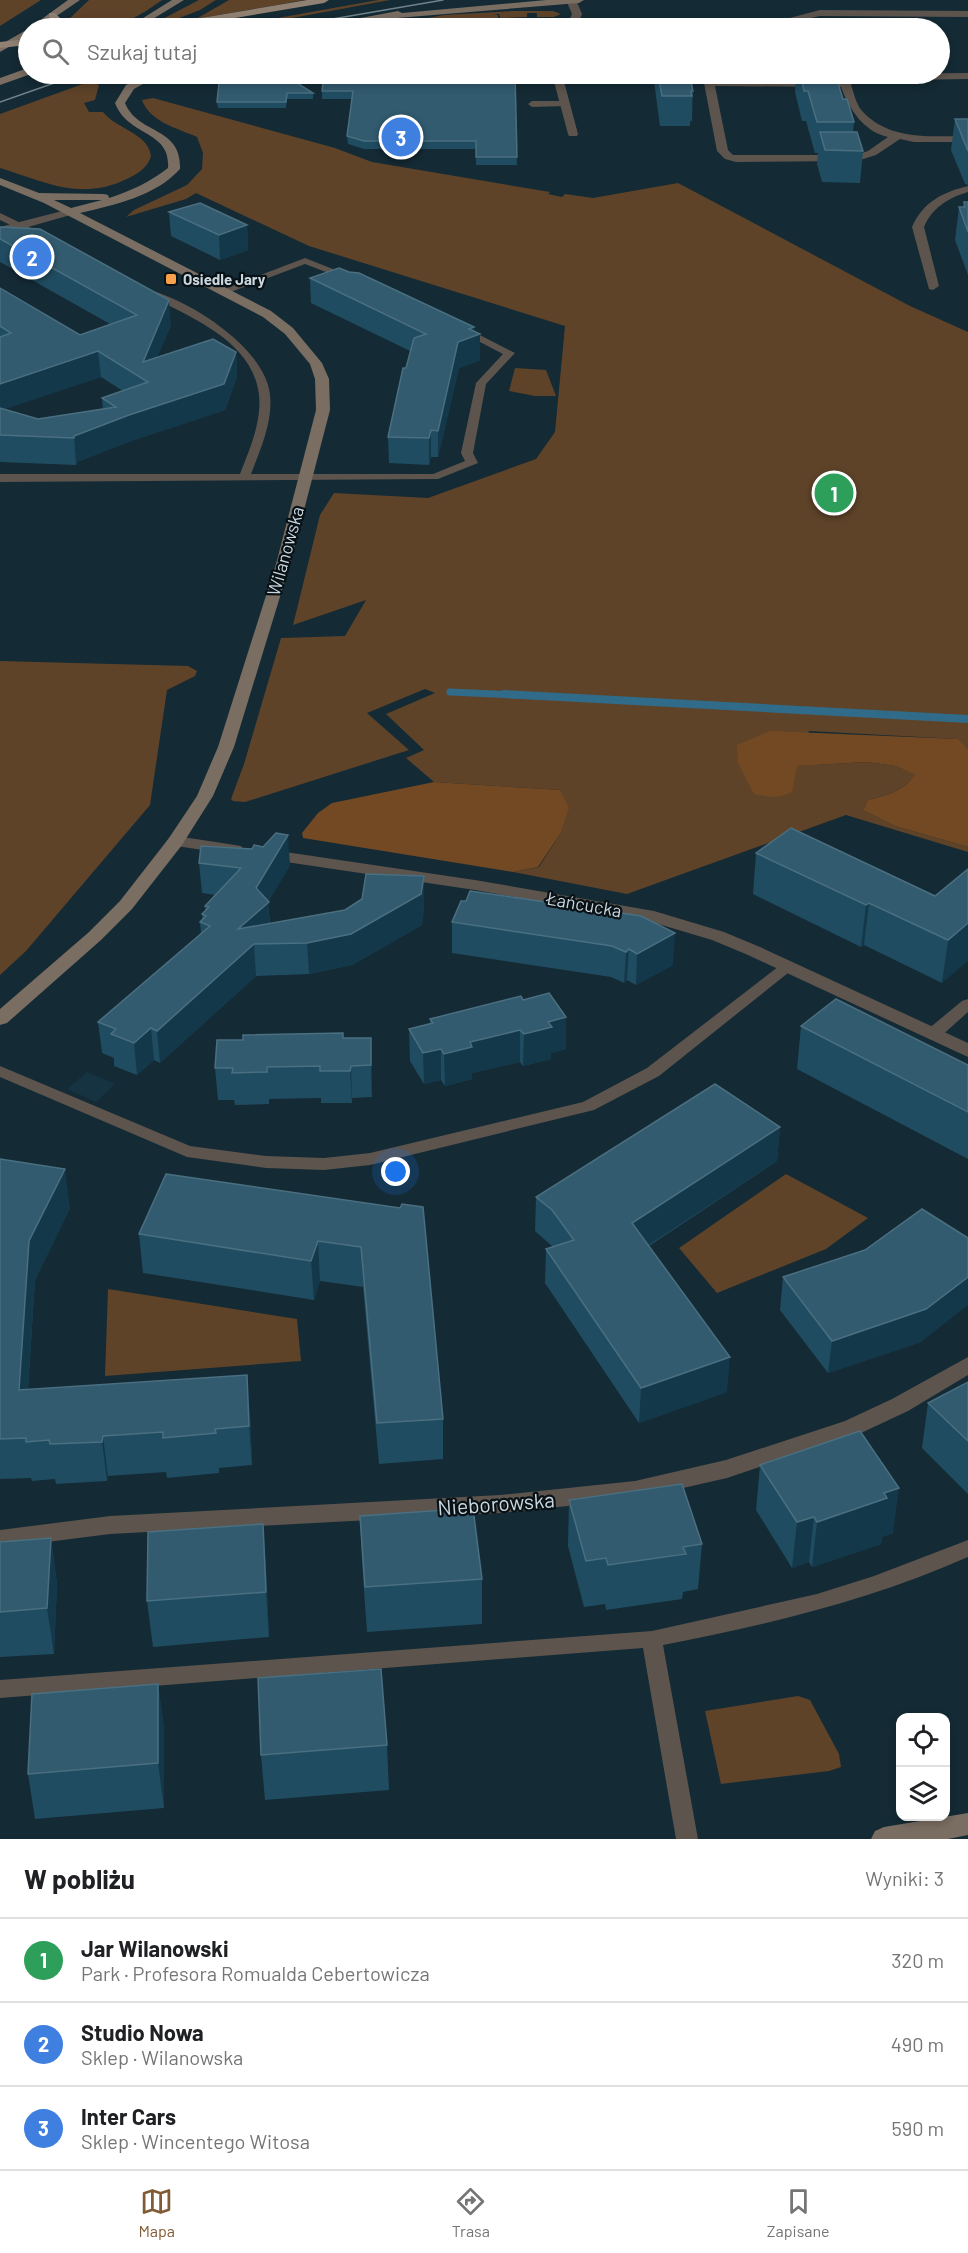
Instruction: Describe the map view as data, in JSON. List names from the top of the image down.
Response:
{
  "streets": {
    "street": ["Wilanowska", "Łańcucka", "Nieborowska"]
  },
  "crossings": [
    ["Wilanowska", "Łańcucka"]
  ],
  "places": {
    "transit": ["Osiedle Jary"]
  },
  "page": {
    "search": "Szukaj tutaj",
    "pins": ["3", "2", "1"],
    "heading": ["W pobliżu", "Wyniki: 3"],
    "list": [
      {
        "mark": "1",
        "name": "Jar Wilanowski",
        "note": "Park · Profesora Romualda Cebertowicza",
        "value": "320 m"
      },
      {
        "mark": "2",
        "name": "Studio Nowa",
        "note": "Sklep · Wilanowska",
        "value": "490 m"
      },
      {
        "mark": "3",
        "name": "Inter Cars",
        "note": "Sklep · Wincentego Witosa",
        "value": "590 m"
      }
    ],
    "nav": ["Mapa", "Trasa", "Zapisane"]
  }
}
